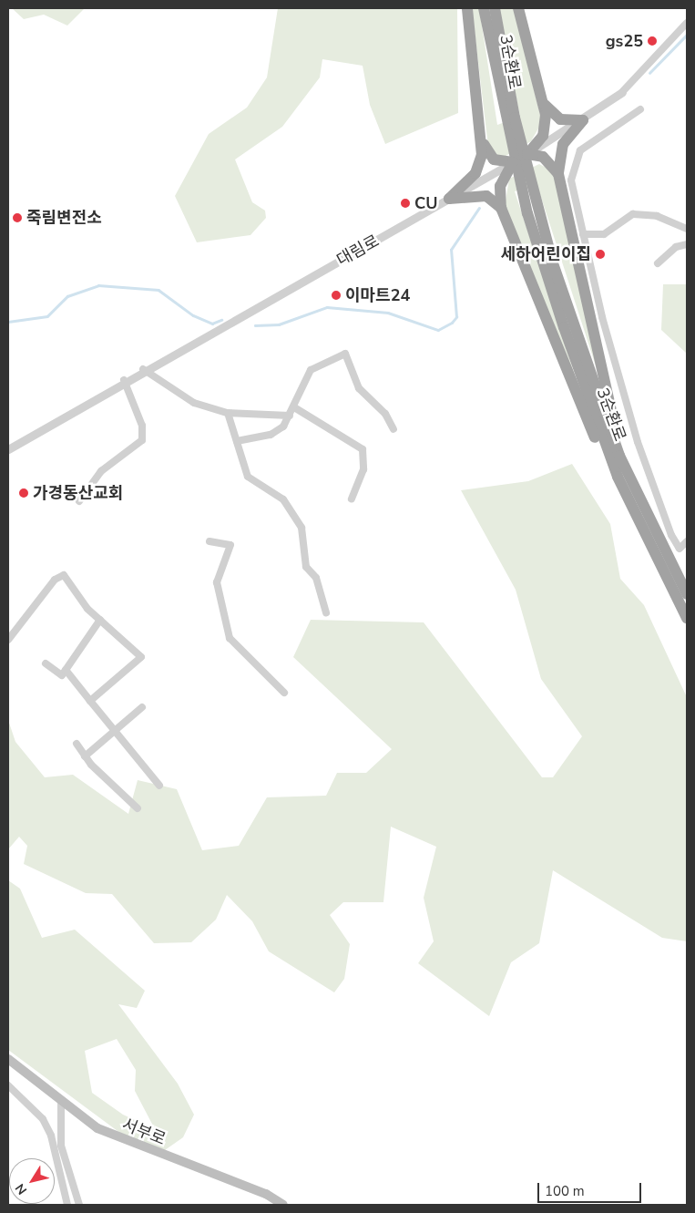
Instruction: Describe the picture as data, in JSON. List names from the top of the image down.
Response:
{
  "streets": {
    "highway": ["3순환로"],
    "main road": ["서부로"],
    "street": ["대림로"]
  },
  "places": [
    "gs25",
    "CU",
    "죽림변전소",
    "세하어린이집",
    "이마트24",
    "가경동산교회"
  ],
  "scale_bar": "100 m",
  "north": "bottom left"
}
